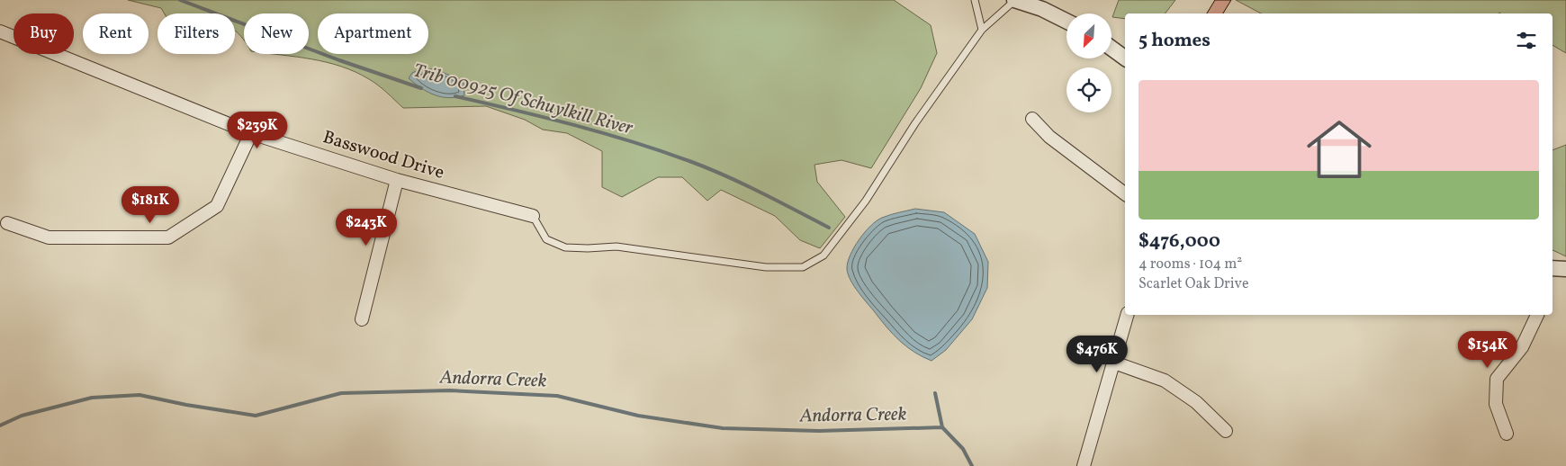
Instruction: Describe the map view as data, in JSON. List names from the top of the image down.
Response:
{
  "streets": {
    "street": ["Basswood Drive"]
  },
  "water": ["Trib 00925 Of Schuylkill River", "Andorra Creek"],
  "north": "bottom left",
  "page": {
    "chip": [
      "Buy",
      "Rent",
      "Filters",
      "New",
      "Apartment"
    ],
    "heading": "5 homes",
    "list": [
      {
        "name": "$476,000",
        "note": "4 rooms · 104 m² · Scarlet Oak Drive"
      }
    ],
    "price": [
      "$239K",
      "$181K",
      "$243K",
      "$154K",
      "$476K"
    ]
  }
}
